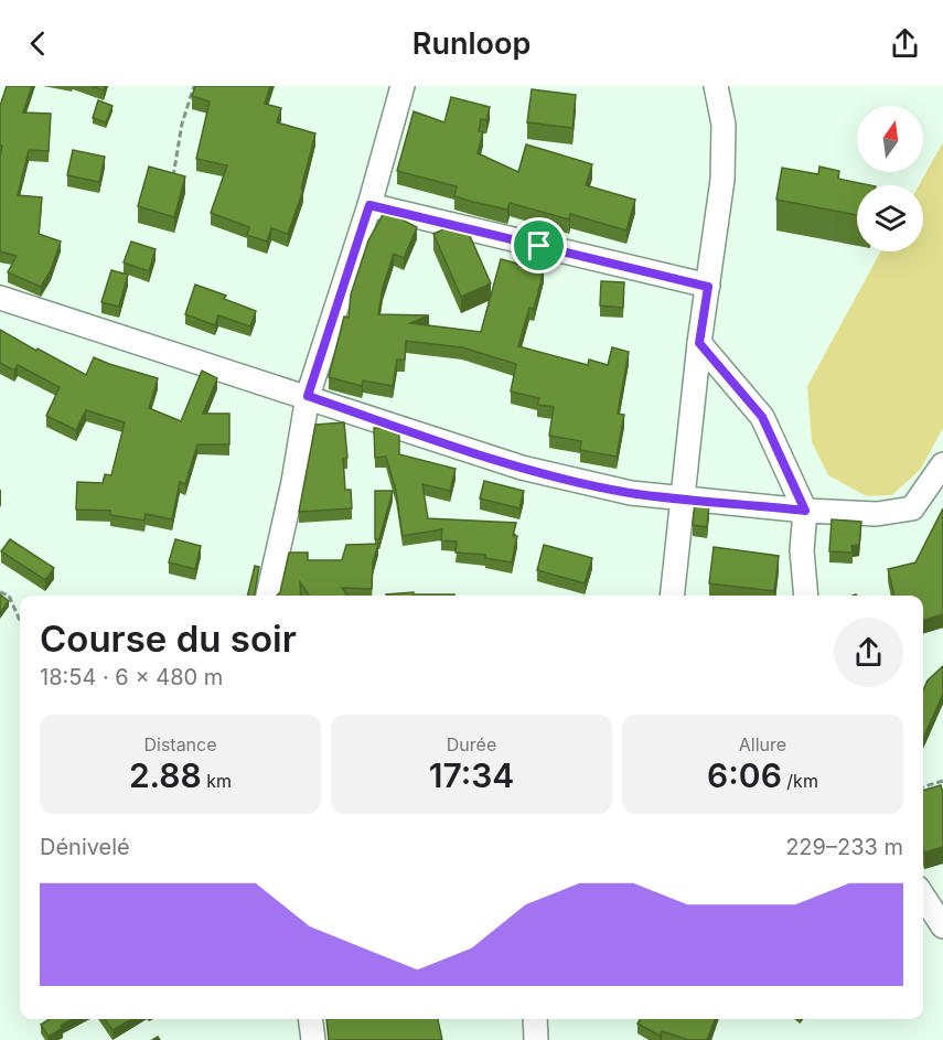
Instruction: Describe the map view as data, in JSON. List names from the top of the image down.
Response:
{
  "north": "top",
  "page": {
    "header": "Runloop",
    "heading": ["Course du soir", "18:54 · 6 × 480 m"],
    "stats": [
      ["Distance", "2.88 km"],
      ["Durée", "17:34"],
      ["Allure", "6:06 /km"]
    ],
    "chart": ["Dénivelé", "229–233 m"]
  }
}
